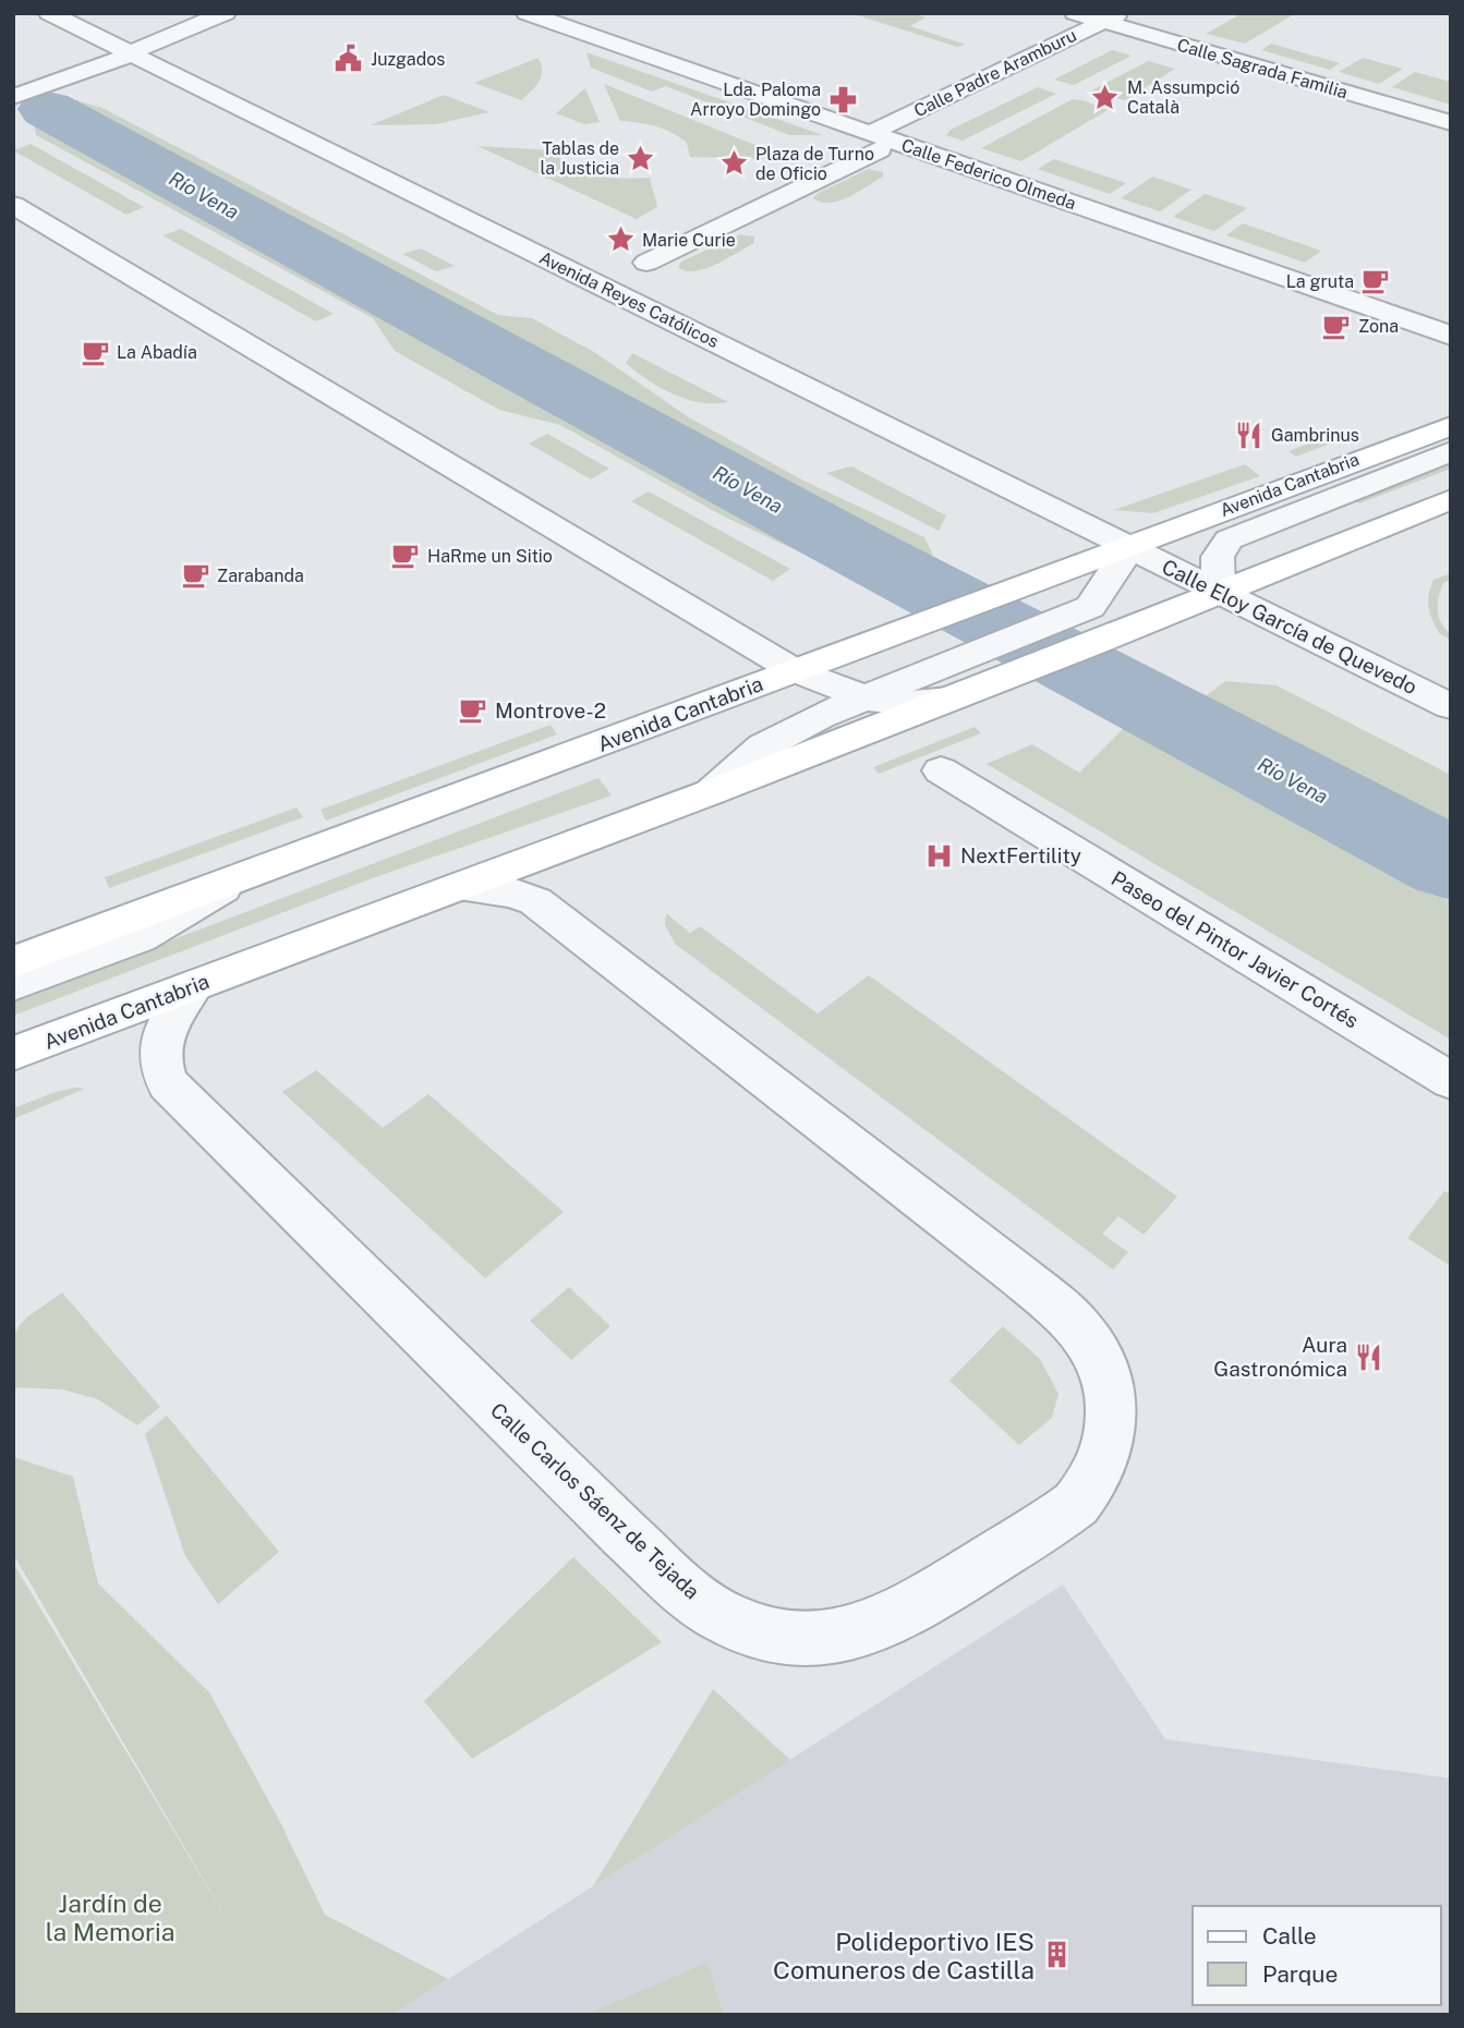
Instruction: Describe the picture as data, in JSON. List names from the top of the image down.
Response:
{
  "streets": {
    "main road": ["Avenida Cantabria"],
    "street": [
      "Calle Sagrada Familia",
      "Calle Padre Aramburu",
      "Calle Federico Olmeda",
      "Avenida Reyes Católicos",
      "Calle Eloy García de Quevedo",
      "Paseo del Pintor Javier Cortés",
      "Calle Carlos Sáenz de Tejada"
    ]
  },
  "crossings": [
    ["Calle Sagrada Familia", "Calle Padre Aramburu"],
    ["Calle Padre Aramburu", "Calle Federico Olmeda"],
    ["Avenida Reyes Católicos", "Avenida Cantabria"],
    ["Avenida Reyes Católicos", "Calle Eloy García de Quevedo"],
    ["Avenida Cantabria", "Calle Eloy García de Quevedo"],
    ["Avenida Cantabria", "Calle Carlos Sáenz de Tejada"]
  ],
  "water": ["Río Vena"],
  "parks": ["Jardín de la Memoria"],
  "places": {
    "public building": ["Juzgados"],
    "place": [
      "M. Assumpció Català",
      "Tablas de la Justicia",
      "Plaza de Turno de Oficio",
      "Marie Curie"
    ],
    "pharmacy": ["Lda. Paloma Arroyo Domingo"],
    "cafe": [
      "La gruta",
      "Zona",
      "La Abadía",
      "HaRme un Sitio",
      "Zarabanda",
      "Montrove-2"
    ],
    "restaurant": ["Gambrinus", "Aura Gastronómica"],
    "hospital": ["NextFertility"],
    "building": ["Polideportivo IES Comuneros de Castilla"]
  },
  "legend": ["Calle", "Parque"]
}
